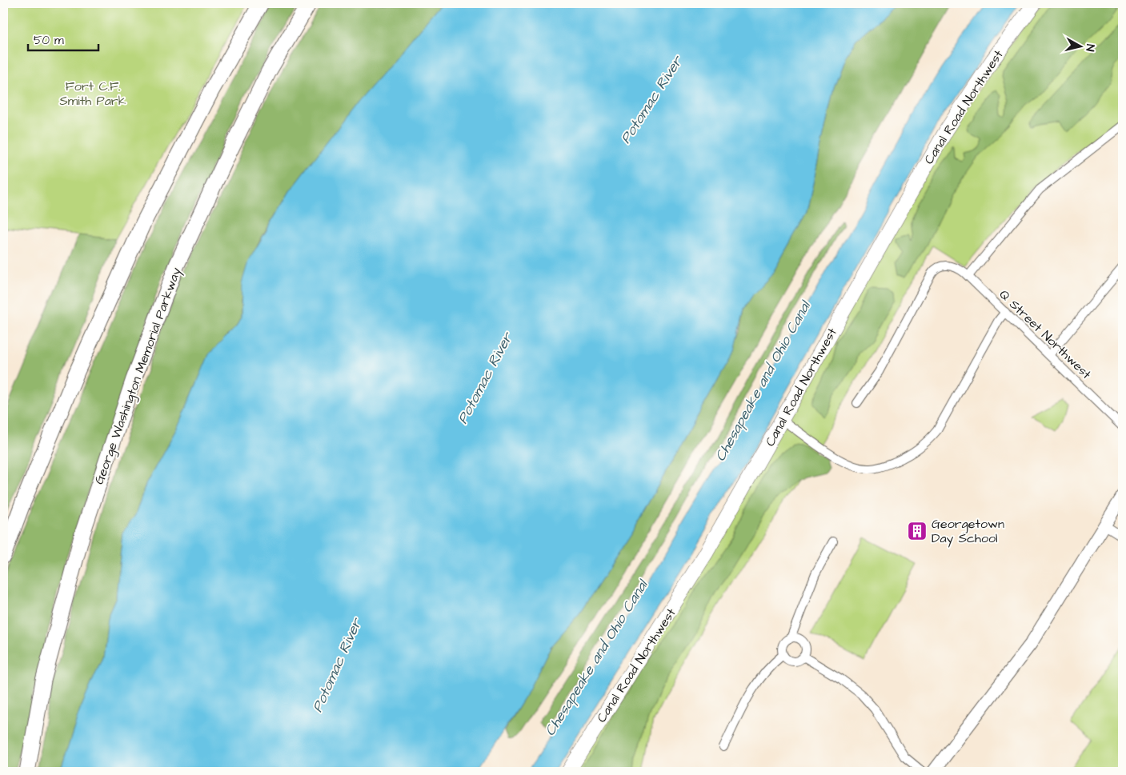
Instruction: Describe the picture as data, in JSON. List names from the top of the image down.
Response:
{
  "streets": {
    "highway": ["Canal Road Northwest", "George Washington Memorial Parkway"],
    "street": ["Q Street Northwest"]
  },
  "water": ["Potomac River", "Chesapeake and Ohio Canal"],
  "parks": ["Fort C.F. Smith Park"],
  "places": {
    "building": ["Georgetown Day School"]
  },
  "scale_bar": "50 m",
  "north": "right"
}
